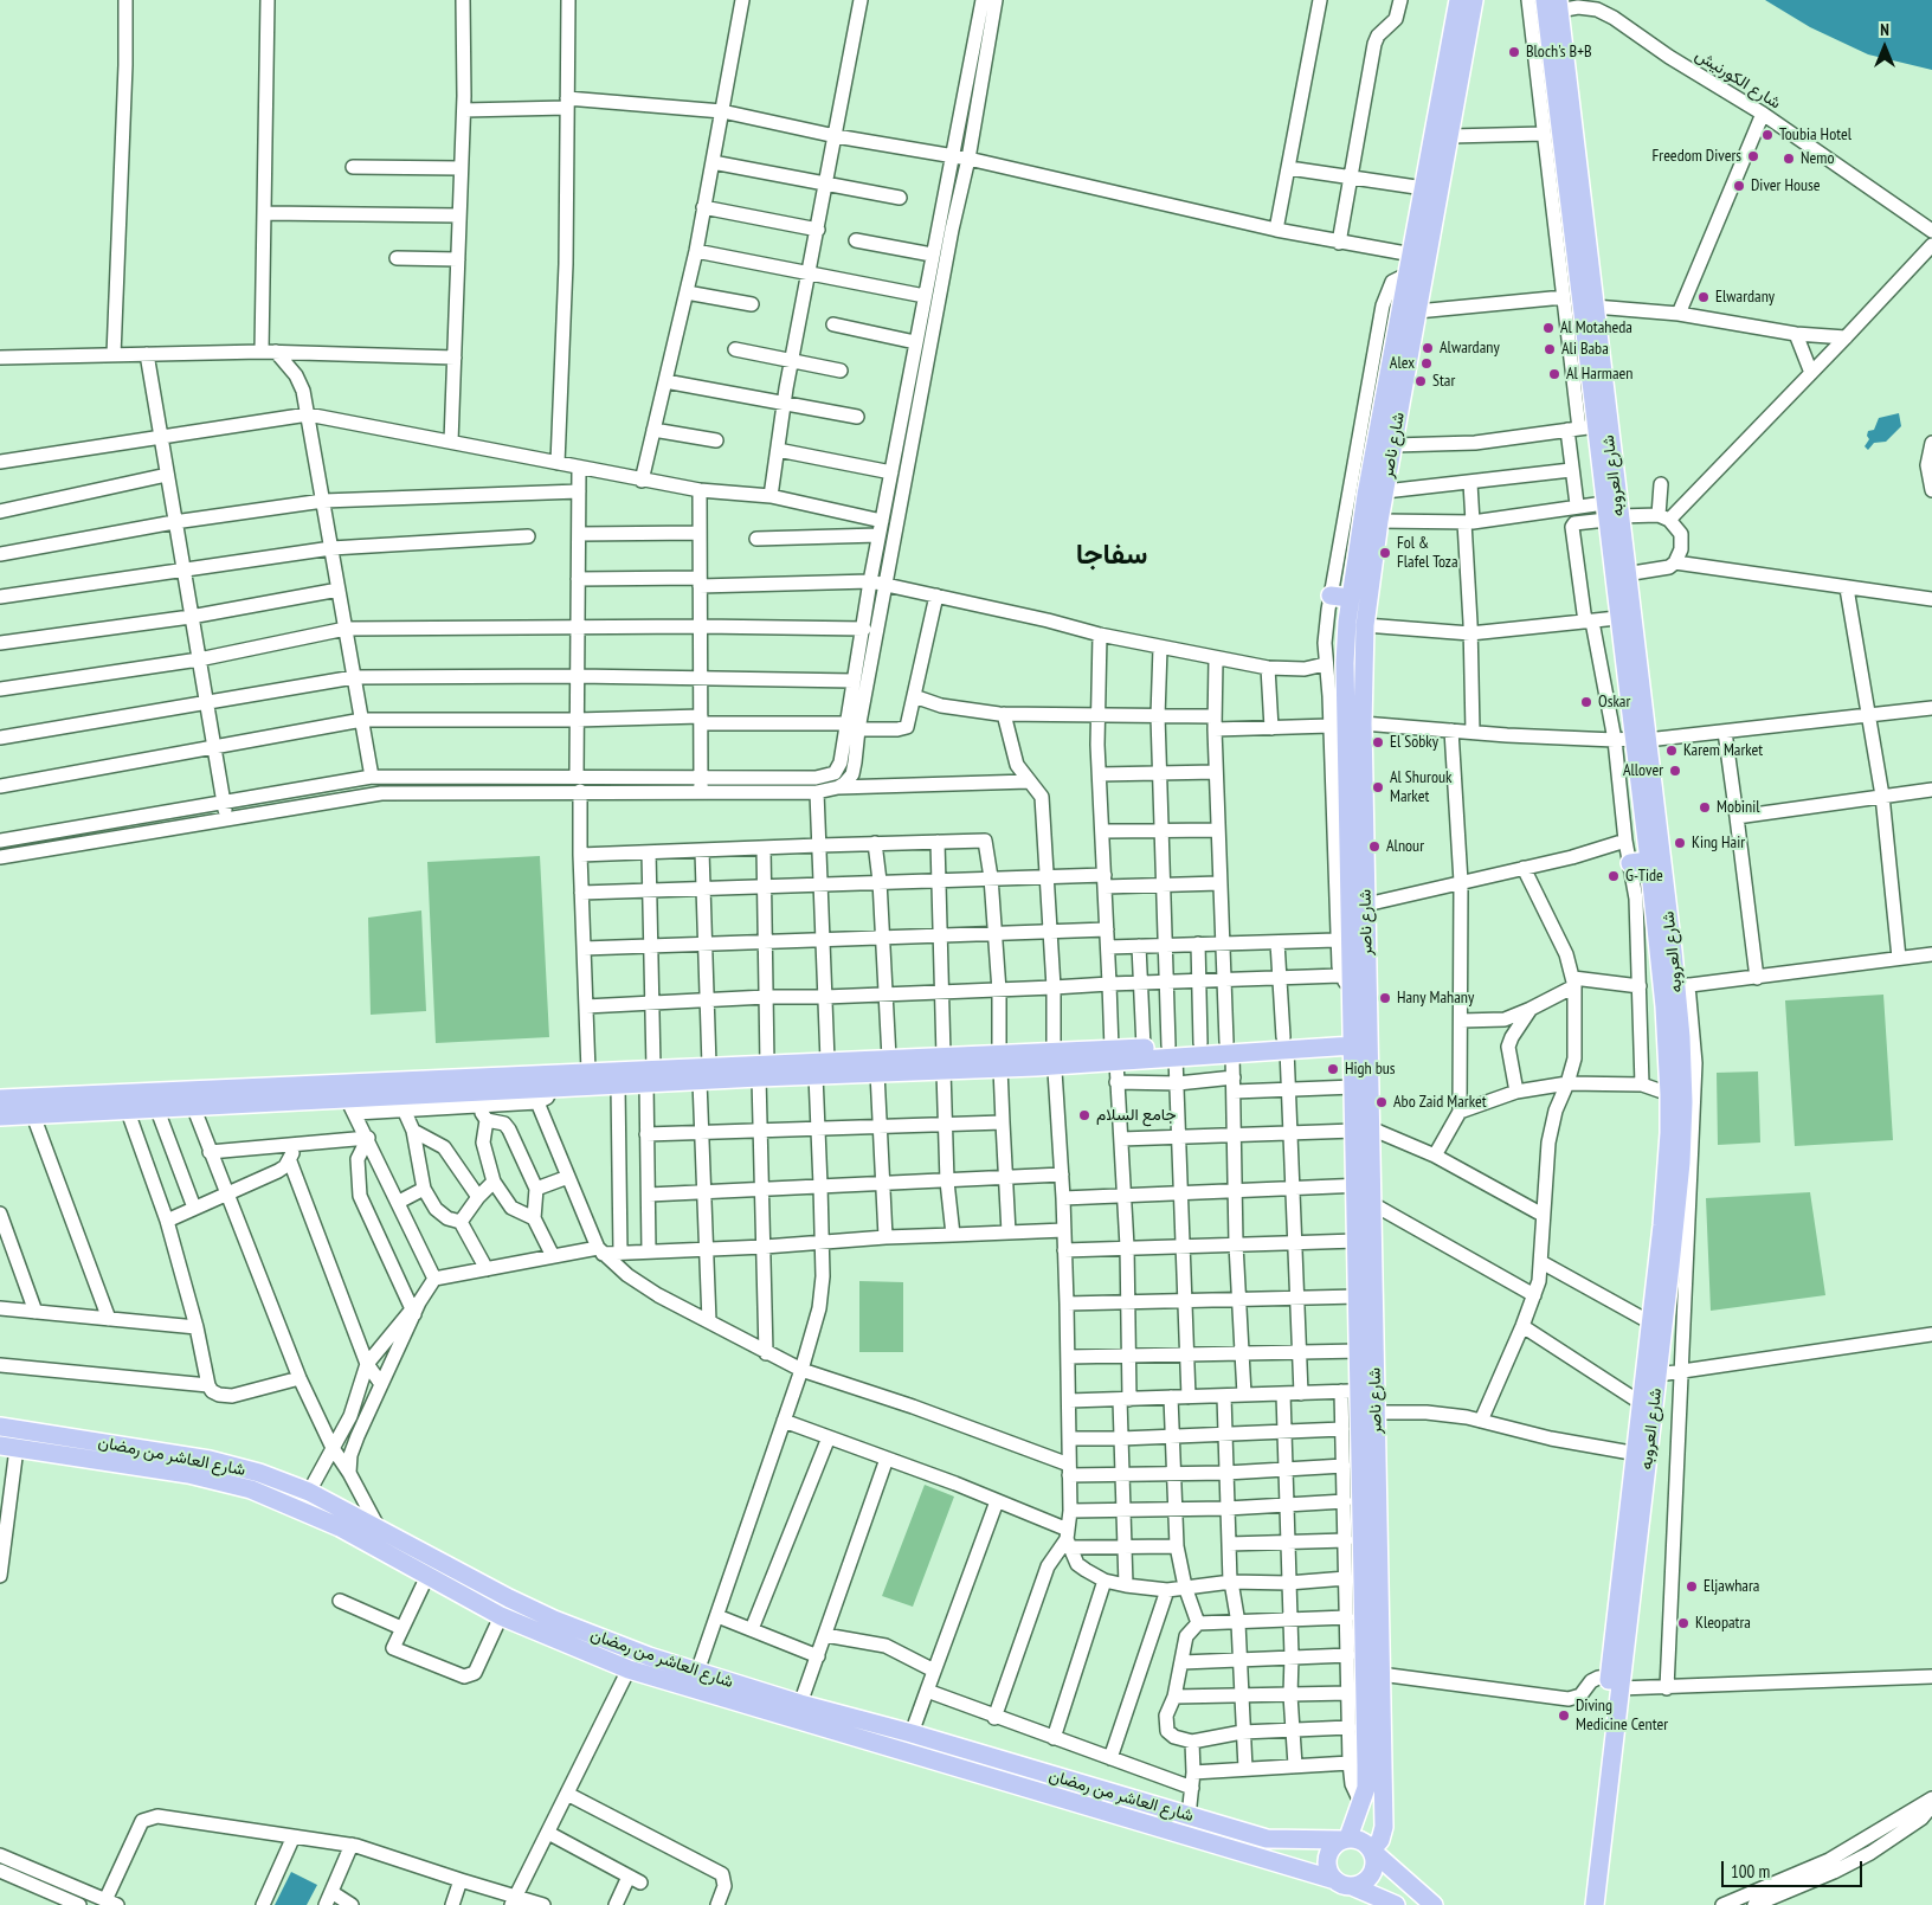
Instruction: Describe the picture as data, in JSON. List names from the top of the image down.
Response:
{
  "streets": {
    "main road": ["شارع ناصر", "شارع العروبه", "شارع العاشر من رمضان"],
    "street": ["شارع الكورنيش"]
  },
  "crossings": [
    ["شارع الكورنيش", "شارع العروبه"],
    ["شارع ناصر", "شارع العاشر من رمضان"]
  ],
  "districts": ["سفاجا"],
  "places": [
    "Bloch's B+B",
    "Toubia Hotel",
    "Freedom Divers",
    "Nemo",
    "Diver House",
    "Elwardany",
    "Al Motaheda",
    "Alwardany",
    "Ali Baba",
    "Alex",
    "Al Harmaen",
    "Star",
    "Fol & Flafel Toza",
    "Oskar",
    "El Sobky",
    "Karem Market",
    "Allover",
    "Al Shurouk Market",
    "Mobinil",
    "King Hair",
    "Alnour",
    "G-Tide",
    "Hany Mahany",
    "High bus",
    "Abo Zaid Market",
    "جامع السلام",
    "Eljawhara",
    "Kleopatra",
    "Diving Medicine Center"
  ],
  "scale_bar": "100 m",
  "north": "top"
}
